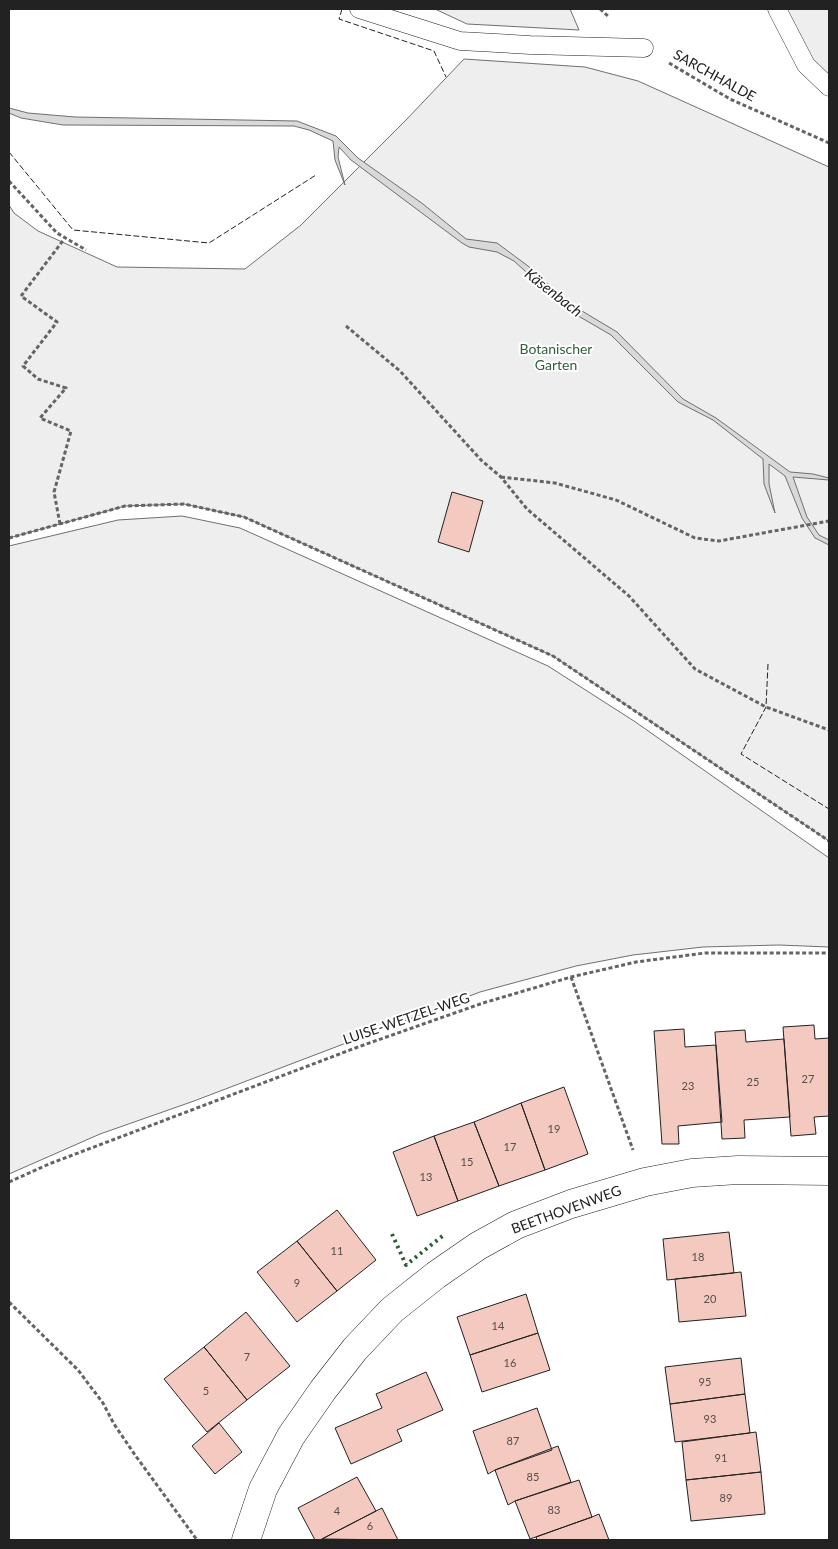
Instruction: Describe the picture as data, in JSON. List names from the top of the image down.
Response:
{
  "streets": {
    "street": ["BEETHOVENWEG"],
    "path": ["SARCHHALDE", "LUISE-WETZEL-WEG"]
  },
  "water": ["Käsenbach"],
  "parks": ["Botanischer Garten"],
  "house_numbers": [
    "27",
    "25",
    "23",
    "19",
    "17",
    "15",
    "13",
    "11",
    "18",
    "9",
    "20",
    "14",
    "7",
    "16",
    "95",
    "5",
    "93",
    "87",
    "91",
    "85",
    "89",
    "83",
    "4",
    "6"
  ]
}
